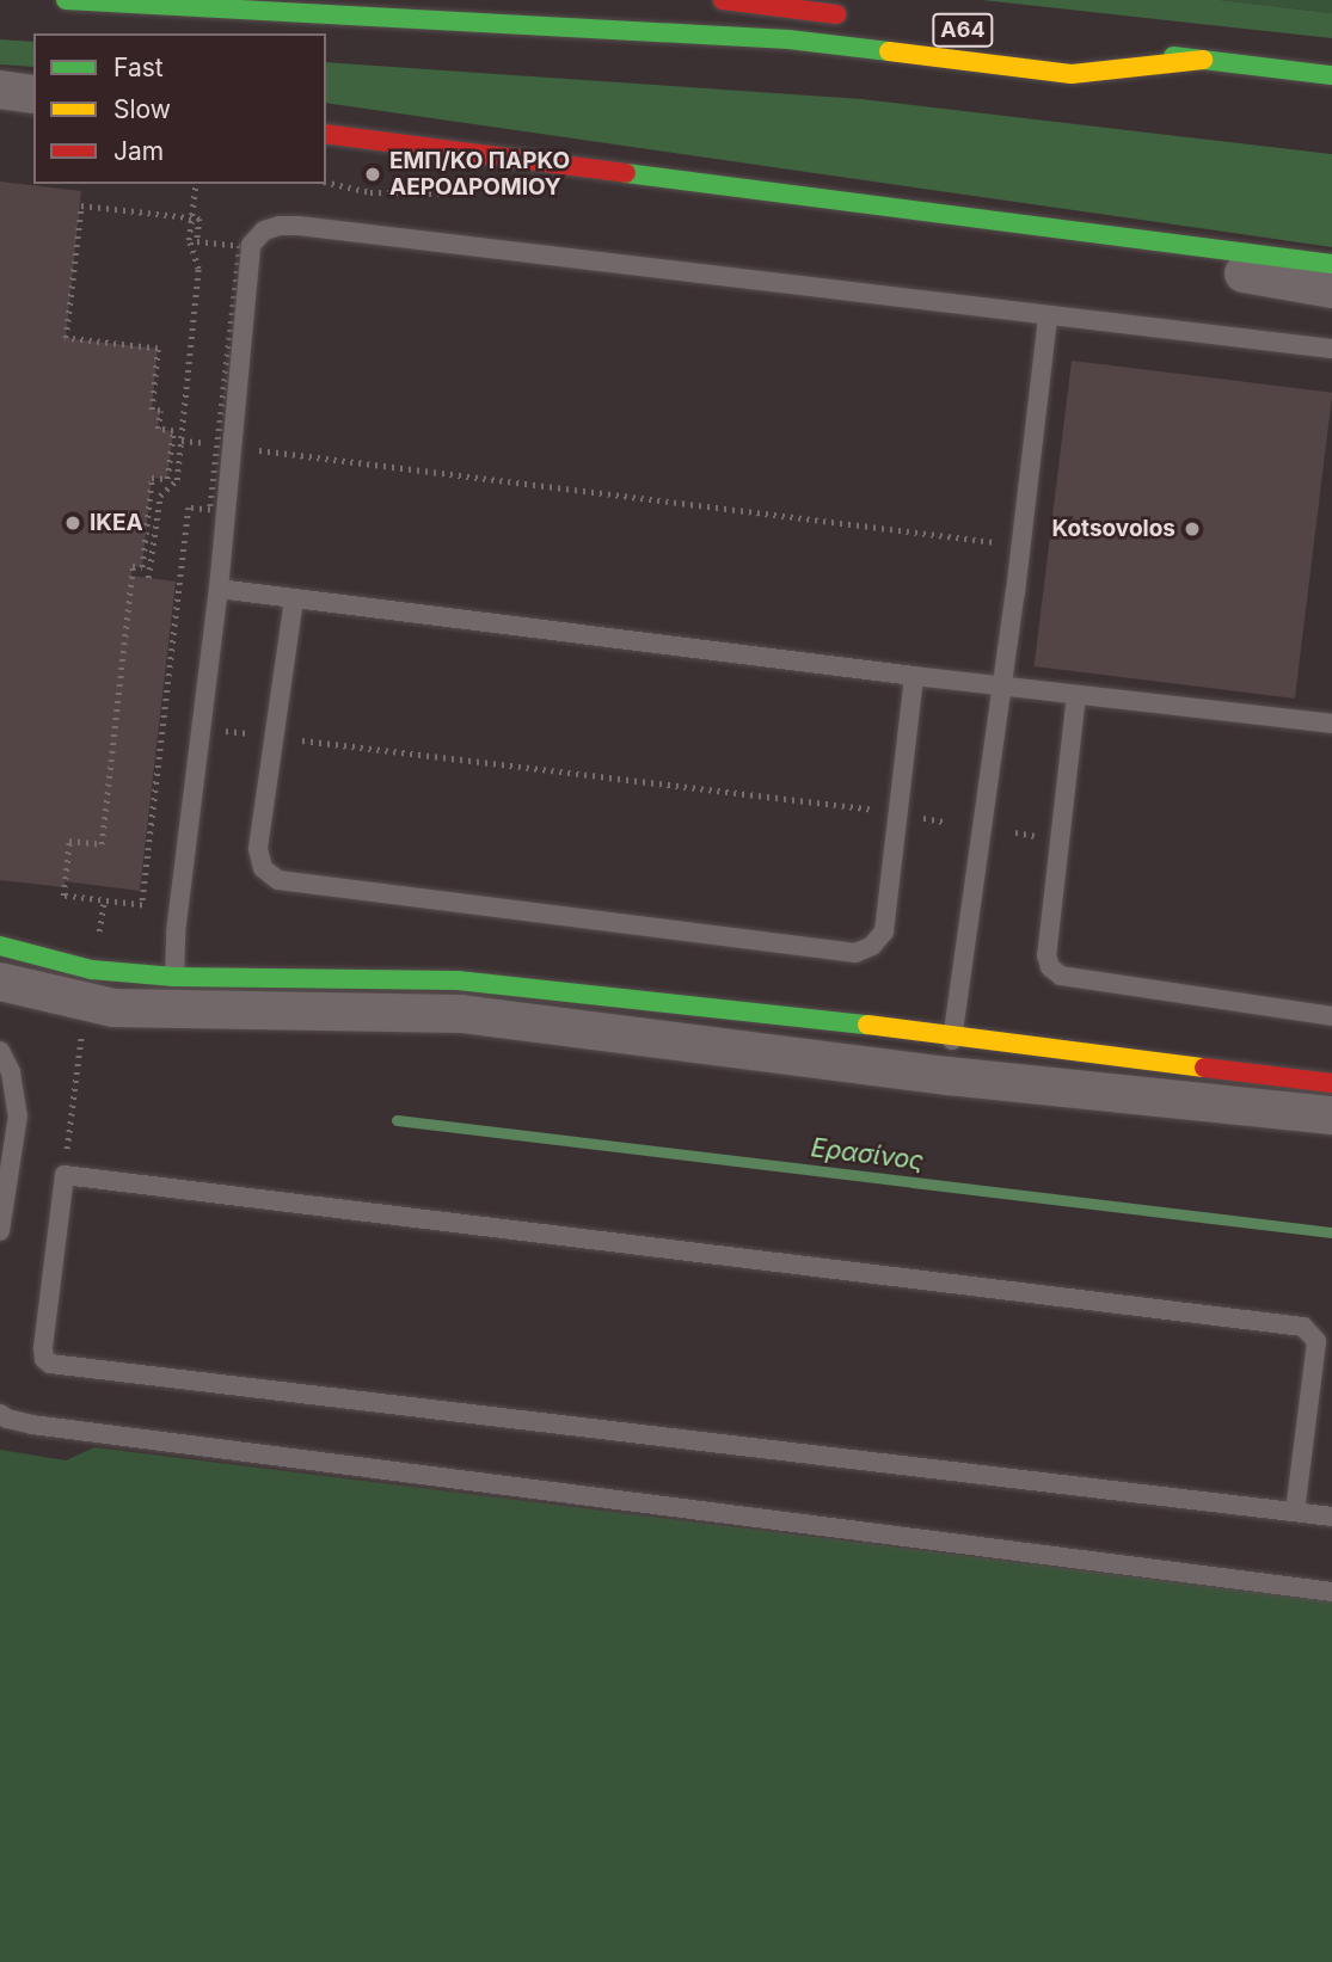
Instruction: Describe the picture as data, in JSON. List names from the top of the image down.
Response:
{
  "water": ["Ερασίνος"],
  "places": ["ΕΜΠ/ΚΟ ΠΑΡΚΟ ΑΕΡΟΔΡΟΜΙΟΥ", "IKEA", "Kotsovolos"],
  "legend": ["Fast", "Slow", "Jam"]
}
